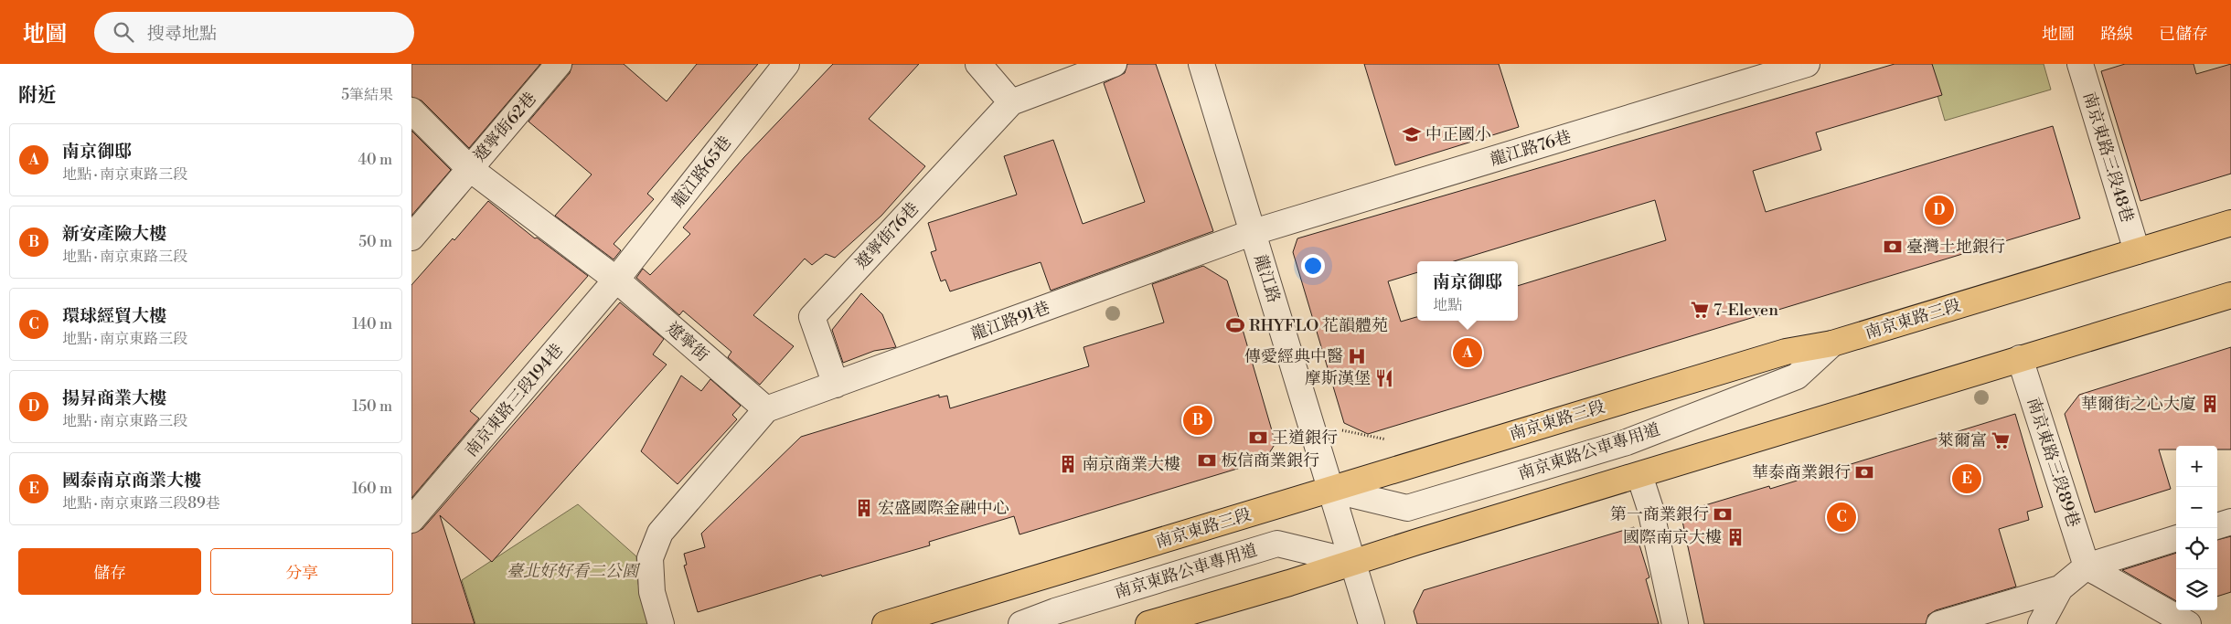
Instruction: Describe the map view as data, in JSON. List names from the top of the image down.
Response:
{
  "streets": {
    "main road": ["南京東路三段"],
    "street": [
      "遼寧街62巷",
      "龍江路76巷",
      "南京東路三段48巷",
      "龍江路65巷",
      "遼寧街76巷",
      "龍江路",
      "龍江路91巷",
      "遼寧街",
      "南京東路三段194巷",
      "南京東路公車專用道",
      "南京東路三段89巷"
    ]
  },
  "crossings": [
    ["遼寧街62巷", "遼寧街"],
    ["龍江路76巷", "龍江路"],
    ["龍江路76巷", "龍江路91巷"],
    ["南京東路三段48巷", "南京東路三段"],
    ["龍江路65巷", "遼寧街"],
    ["龍江路65巷", "南京東路三段194巷"],
    ["遼寧街76巷", "龍江路91巷"],
    ["龍江路", "南京東路三段"],
    ["龍江路", "龍江路91巷"],
    ["龍江路", "南京東路公車專用道"],
    ["南京東路三段", "南京東路公車專用道"],
    ["龍江路91巷", "遼寧街"],
    ["遼寧街", "南京東路三段194巷"]
  ],
  "parks": ["臺北好好看二公園"],
  "places": {
    "school or university": ["中正國小"],
    "bank": [
      "臺灣土地銀行",
      "王道銀行",
      "板信商業銀行",
      "華泰商業銀行",
      "第一商業銀行"
    ],
    "supermarket": ["7-Eleven", "萊爾富"],
    "sports": ["RHYFLO 花韻體苑"],
    "hospital": ["傳愛經典中醫"],
    "restaurant": ["摩斯漢堡"],
    "building": [
      "華爾街之心大廈",
      "南京商業大樓",
      "宏盛國際金融中心",
      "國際南京大樓"
    ]
  },
  "page": {
    "header": "地圖",
    "search": "搜尋地點",
    "nav": ["地圖", "路線", "已儲存"],
    "heading": ["附近", "5筆結果"],
    "list": [
      {
        "mark": "A",
        "name": "南京御邸",
        "note": "地點 · 南京東路三段",
        "value": "40 m"
      },
      {
        "mark": "B",
        "name": "新安產險大樓",
        "note": "地點 · 南京東路三段",
        "value": "50 m"
      },
      {
        "mark": "C",
        "name": "環球經貿大樓",
        "note": "地點 · 南京東路三段",
        "value": "140 m"
      },
      {
        "mark": "D",
        "name": "揚昇商業大樓",
        "note": "地點 · 南京東路三段",
        "value": "150 m"
      },
      {
        "mark": "E",
        "name": "國泰南京商業大樓",
        "note": "地點 · 南京東路三段89巷",
        "value": "160 m"
      }
    ],
    "pins": [
      "D",
      "A",
      "B",
      "E",
      "C"
    ],
    "popup": ["南京御邸", "地點"],
    "map_buttons": ["+", "−"],
    "buttons": ["儲存", "分享"]
  }
}
